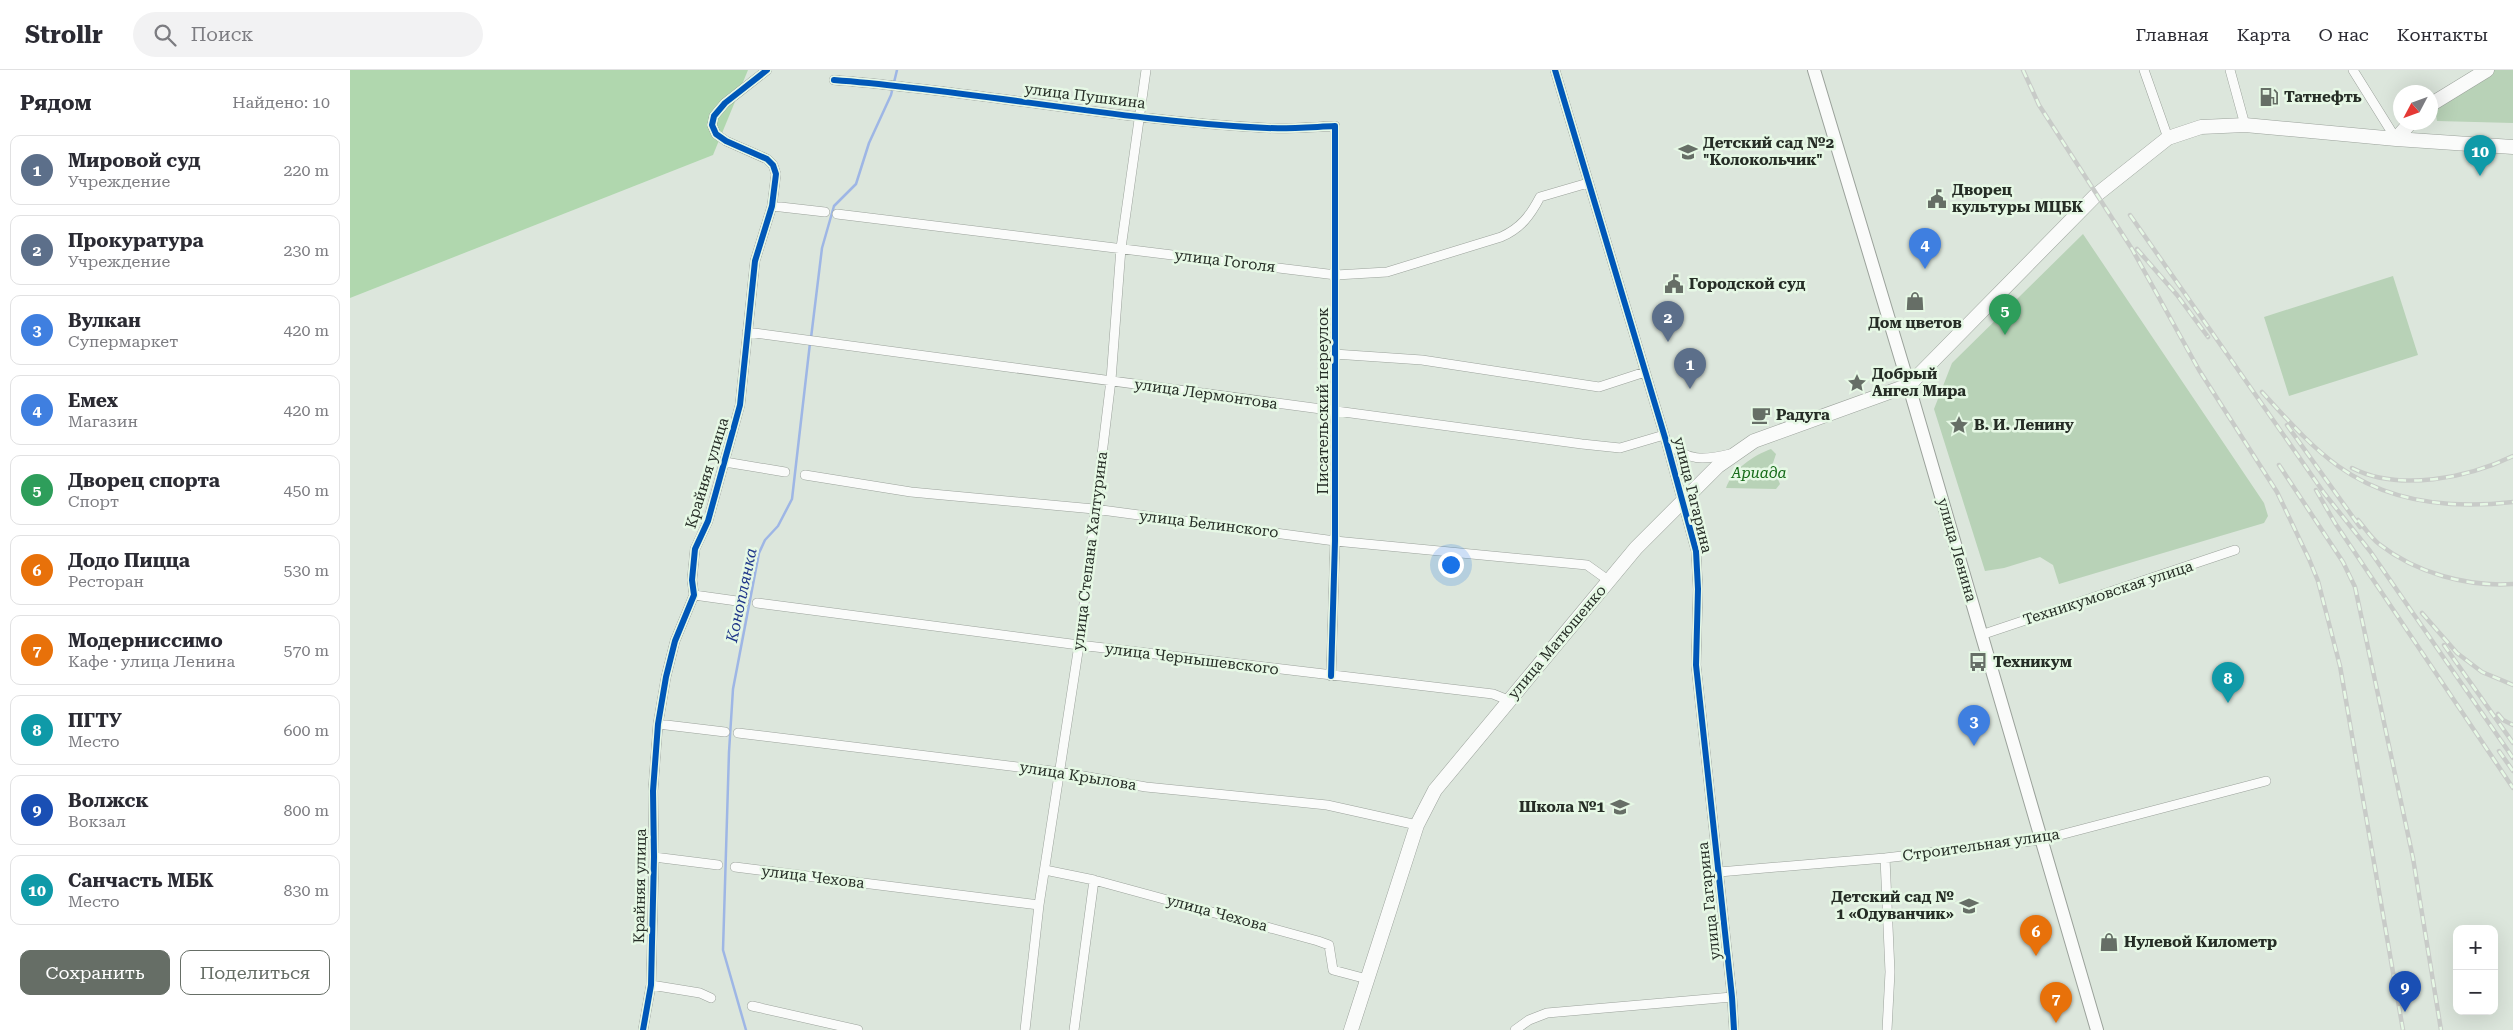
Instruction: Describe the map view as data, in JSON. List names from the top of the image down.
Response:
{
  "streets": {
    "main road": ["улица Ленина", "улица Матюшенко"],
    "street": [
      "улица Пушкина",
      "улица Гоголя",
      "улица Лермонтова",
      "Писательский переулок",
      "Крайняя улица",
      "улица Гагарина",
      "улица Белинского",
      "улица Степана Халтурина",
      "Техникумовская улица",
      "улица Чернышевского",
      "улица Крылова",
      "Строительная улица",
      "улица Чехова"
    ]
  },
  "crossings": [
    ["улица Пушкина", "Писательский переулок"],
    ["улица Пушкина", "улица Степана Халтурина"],
    ["улица Гоголя", "Писательский переулок"],
    ["улица Гоголя", "улица Гагарина"],
    ["улица Гоголя", "улица Степана Халтурина"],
    ["улица Лермонтова", "Писательский переулок"],
    ["улица Лермонтова", "Крайняя улица"],
    ["улица Лермонтова", "улица Гагарина"],
    ["улица Лермонтова", "улица Степана Халтурина"],
    ["Писательский переулок", "улица Гагарина"],
    ["Писательский переулок", "улица Белинского"],
    ["Писательский переулок", "улица Чернышевского"],
    ["улица Гагарина", "улица Матюшенко"],
    ["улица Гагарина", "Строительная улица"],
    ["улица Белинского", "улица Степана Халтурина"],
    ["улица Белинского", "улица Матюшенко"],
    ["улица Ленина", "Техникумовская улица"],
    ["улица Ленина", "улица Матюшенко"],
    ["улица Ленина", "Строительная улица"],
    ["улица Степана Халтурина", "улица Чернышевского"],
    ["улица Степана Халтурина", "улица Крылова"],
    ["улица Степана Халтурина", "улица Чехова"],
    ["улица Матюшенко", "улица Чернышевского"],
    ["улица Матюшенко", "улица Крылова"],
    ["улица Матюшенко", "улица Чехова"]
  ],
  "water": ["Коноплянка"],
  "parks": ["Ариада"],
  "places": {
    "fuel station": ["Татнефть"],
    "school or university": ["Детский сад №2 \"Колокольчик\"", "Школа №1", "Детский сад № 1 «Одуванчик»"],
    "public building": ["Дворец культуры МЦБК", "Городской суд"],
    "shop": ["Дом цветов", "Нулевой Километр"],
    "place": ["Добрый Ангел Мира", "В. И. Ленину"],
    "cafe": ["Радуга"],
    "bus stop": ["Техникум"]
  },
  "north": "bottom left",
  "page": {
    "header": "Strollr",
    "search": "Поиск",
    "nav": [
      "Главная",
      "Карта",
      "О нас",
      "Контакты"
    ],
    "heading": ["Рядом", "Найдено: 10"],
    "list": [
      {
        "mark": "1",
        "name": "Мировой суд",
        "note": "Учреждение",
        "value": "220 m"
      },
      {
        "mark": "2",
        "name": "Прокуратура",
        "note": "Учреждение",
        "value": "230 m"
      },
      {
        "mark": "3",
        "name": "Вулкан",
        "note": "Супермаркет",
        "value": "420 m"
      },
      {
        "mark": "4",
        "name": "Емех",
        "note": "Магазин",
        "value": "420 m"
      },
      {
        "mark": "5",
        "name": "Дворец спорта",
        "note": "Спорт",
        "value": "450 m"
      },
      {
        "mark": "6",
        "name": "Додо Пицца",
        "note": "Ресторан",
        "value": "530 m"
      },
      {
        "mark": "7",
        "name": "Модерниссимо",
        "note": "Кафе · улица Ленина",
        "value": "570 m"
      },
      {
        "mark": "8",
        "name": "ПГТУ",
        "note": "Место",
        "value": "600 m"
      },
      {
        "mark": "9",
        "name": "Волжск",
        "note": "Вокзал",
        "value": "800 m"
      },
      {
        "mark": "10",
        "name": "Санчасть МБК",
        "note": "Место",
        "value": "830 m"
      }
    ],
    "pins": [
      "10",
      "4",
      "5",
      "2",
      "1",
      "8",
      "3",
      "6",
      "9",
      "7"
    ],
    "map_buttons": ["+", "−"],
    "buttons": ["Сохранить", "Поделиться"]
  }
}
